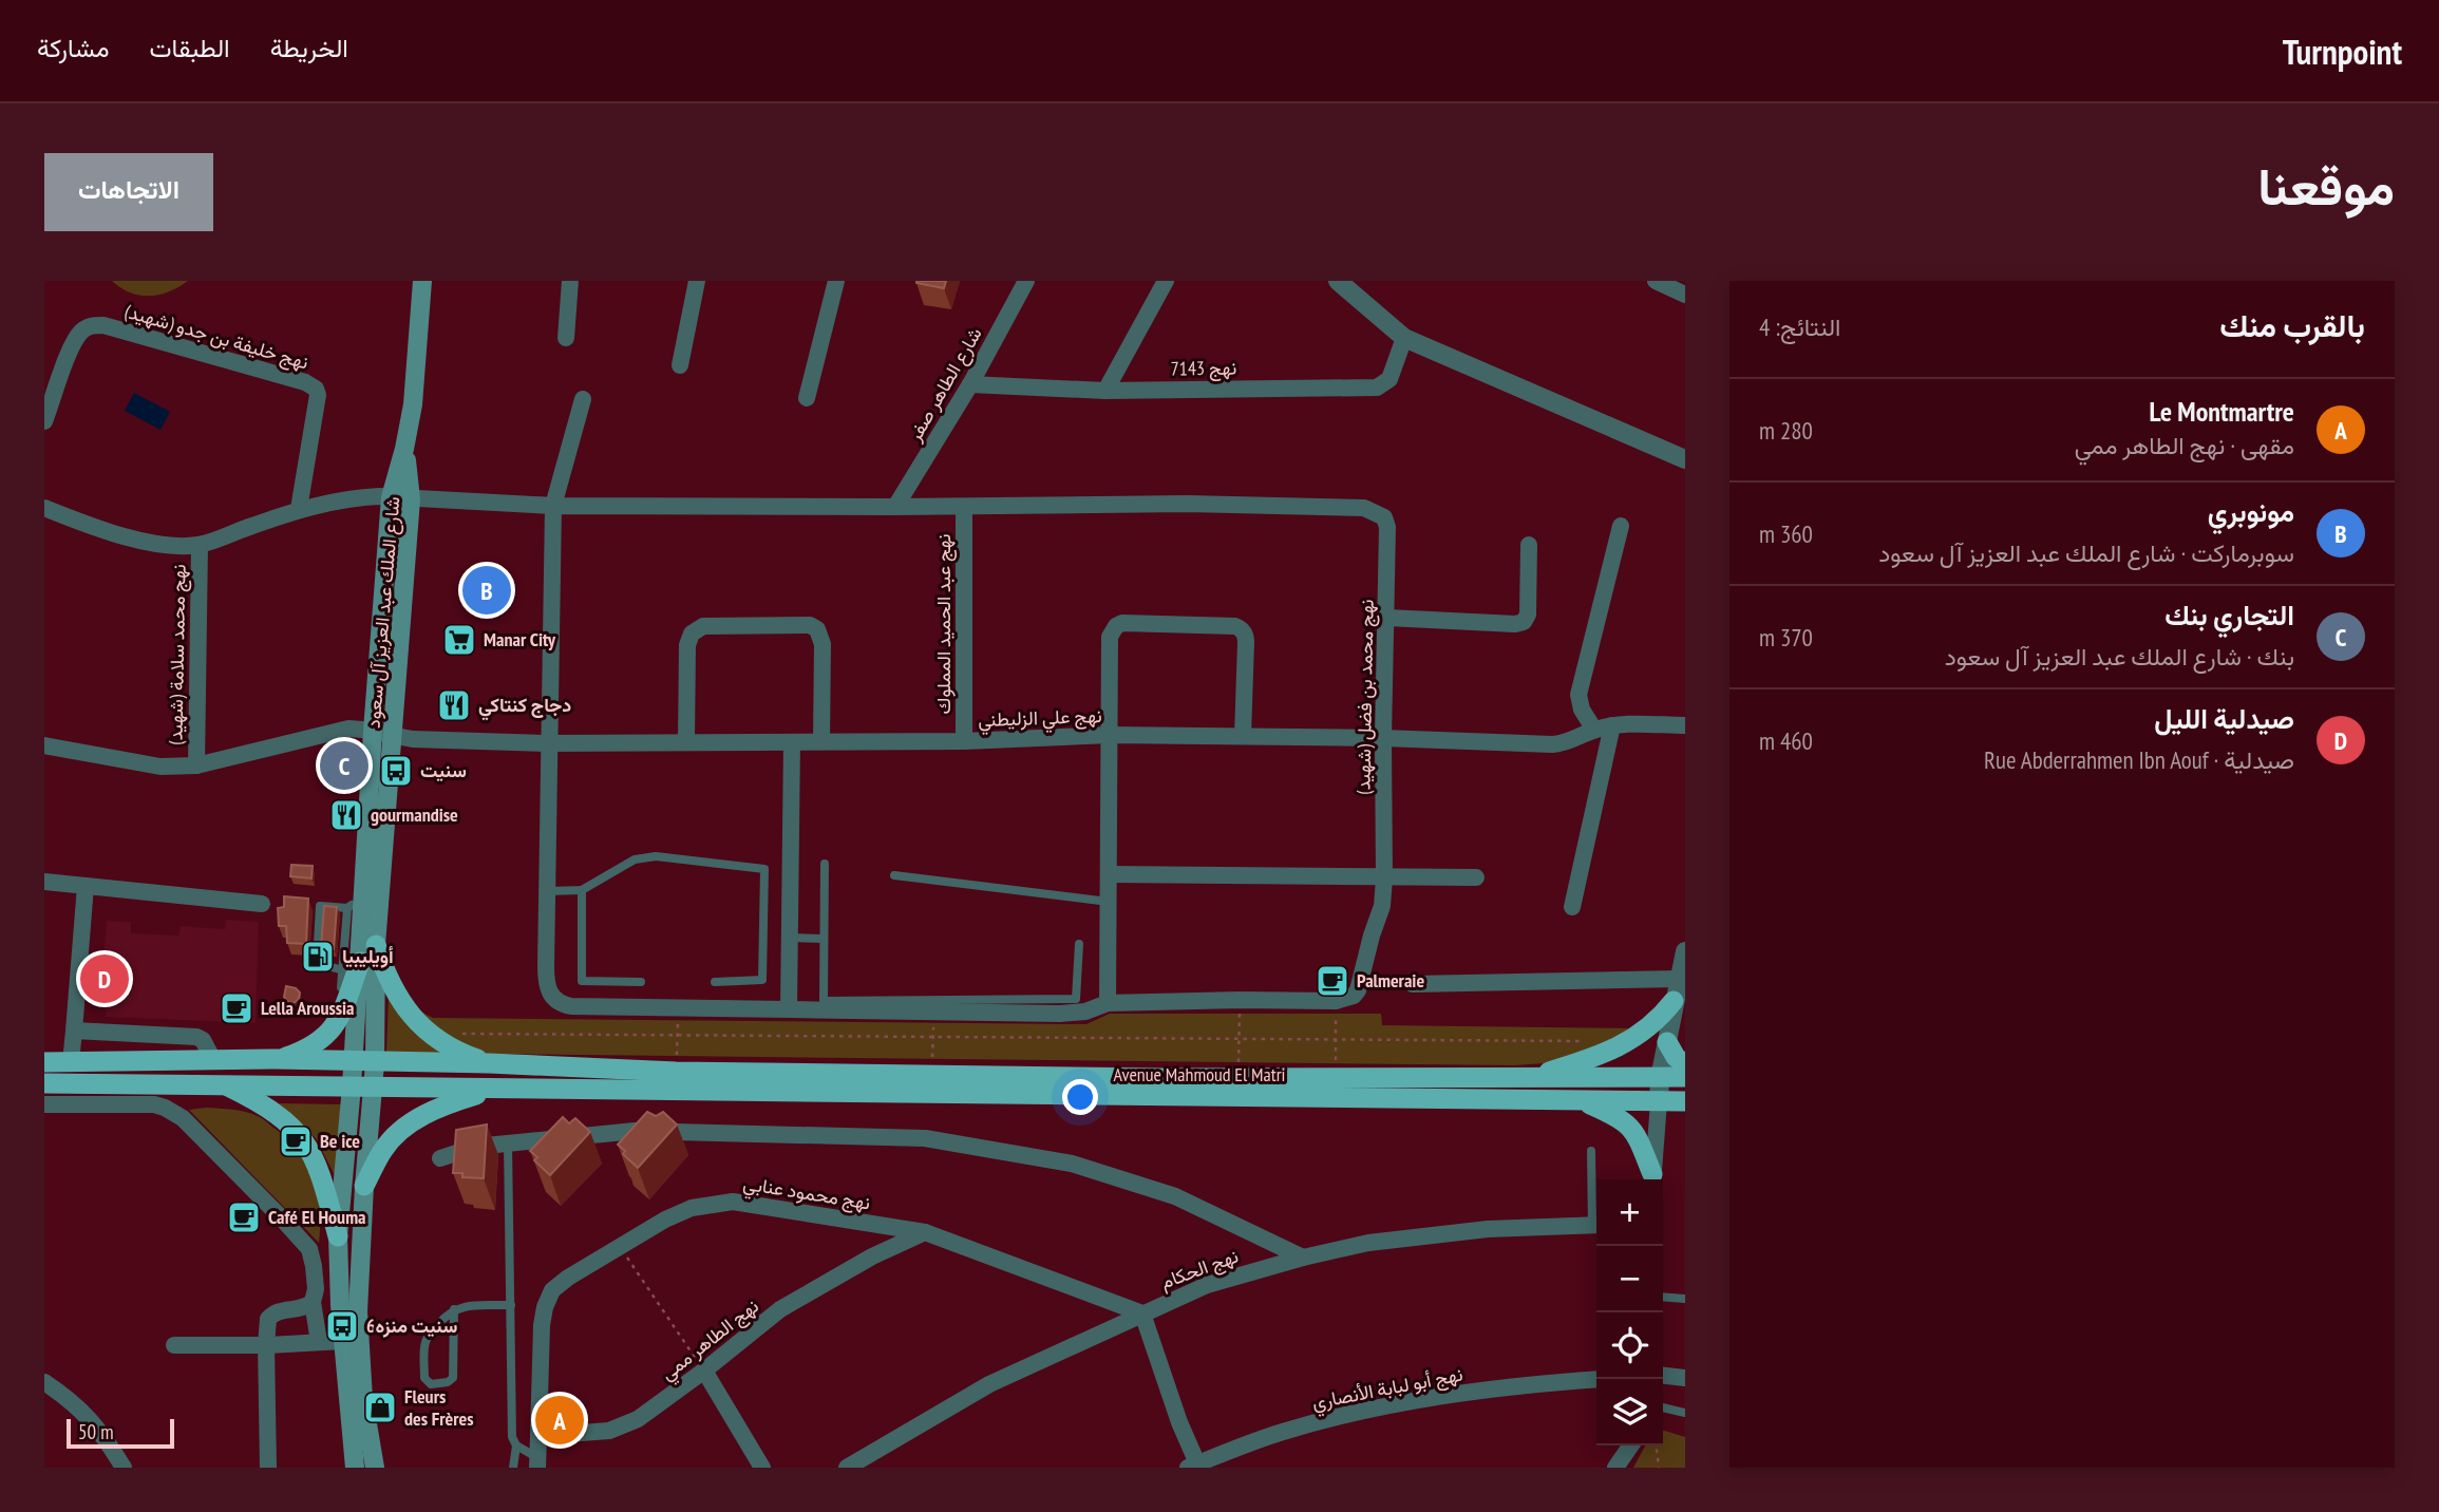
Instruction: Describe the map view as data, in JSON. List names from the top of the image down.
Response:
{
  "streets": {
    "highway": ["Avenue Mahmoud El Matri"],
    "main road": ["شارع الملك عبد العزيز آل سعود"],
    "street": [
      "نهج خليفة بن جدو (شهيد)",
      "نهج 7143",
      "شارع الطاهر صفر",
      "نهج عبد الحميد المملوك",
      "نهج محمد سلامة (شهيد)",
      "نهج محمد بن فضل (شهيد)",
      "نهج علي الزليطني",
      "نهج محمود عنابي",
      "نهج الحكام",
      "نهج الطاهر ممي",
      "نهج أبو لبابة الأنصاري"
    ]
  },
  "crossings": [
    ["نهج 7143", "شارع الطاهر صفر"],
    ["شارع الملك عبد العزيز آل سعود", "نهج علي الزليطني"],
    ["شارع الملك عبد العزيز آل سعود", "Avenue Mahmoud El Matri"],
    ["نهج عبد الحميد المملوك", "نهج محمد بن فضل (شهيد)"],
    ["نهج عبد الحميد المملوك", "نهج علي الزليطني"],
    ["نهج محمد سلامة (شهيد)", "نهج علي الزليطني"],
    ["نهج محمد بن فضل (شهيد)", "نهج علي الزليطني"],
    ["نهج محمود عنابي", "نهج الحكام"],
    ["نهج محمود عنابي", "نهج الطاهر ممي"]
  ],
  "places": {
    "supermarket": ["Manar City"],
    "restaurant": ["دجاج كنتاكي", "gourmandise"],
    "bus stop": ["سنيت", "سنيت منزه6"],
    "fuel station": ["أويليبيا"],
    "cafe": [
      "Palmeraie",
      "Lella Aroussia",
      "Be ice",
      "Café El Houma"
    ],
    "shop": ["Fleurs des Frères"]
  },
  "scale_bar": "50 m",
  "page": {
    "header": "Turnpoint",
    "nav": ["الخريطة", "الطبقات", "مشاركة"],
    "title": "موقعنا",
    "buttons": "الاتجاهات",
    "heading": ["بالقرب منك", "النتائج: 4"],
    "list": [
      {
        "mark": "A",
        "name": "Le Montmartre",
        "note": "مقهى · نهج الطاهر ممي",
        "value": "280 m"
      },
      {
        "mark": "B",
        "name": "مونوبري",
        "note": "سوبرماركت · شارع الملك عبد العزيز آل سعود",
        "value": "360 m"
      },
      {
        "mark": "C",
        "name": "التجاري بنك",
        "note": "بنك · شارع الملك عبد العزيز آل سعود",
        "value": "370 m"
      },
      {
        "mark": "D",
        "name": "صيدلية الليل",
        "note": "صيدلية · Rue Abderrahmen Ibn Aouf",
        "value": "460 m"
      }
    ],
    "pins": [
      "B",
      "C",
      "D",
      "A"
    ],
    "map_buttons": ["+", "−"],
    "scale": "50 m"
  }
}
